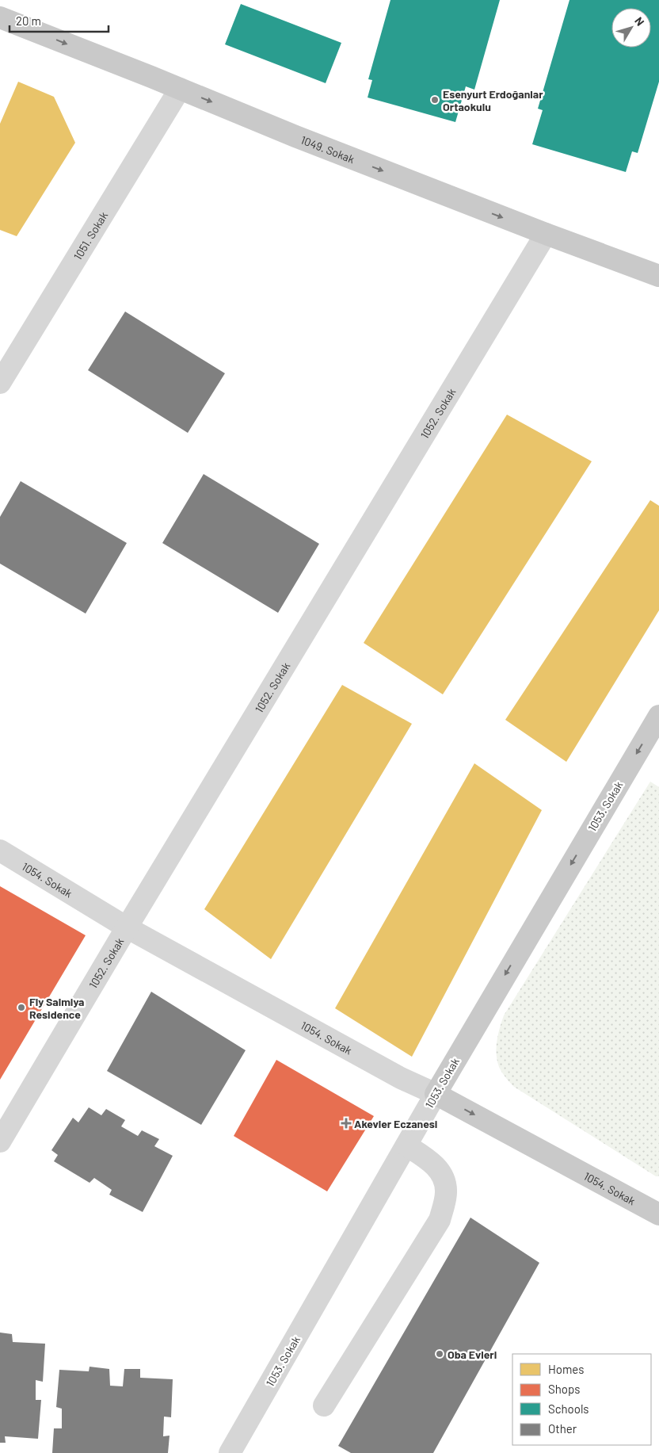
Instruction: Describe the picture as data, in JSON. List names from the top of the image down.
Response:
{
  "streets": {
    "main road": ["1049. Sokak", "1053. Sokak", "1054. Sokak"],
    "street": ["1051. Sokak", "1052. Sokak"]
  },
  "crossings": [
    ["1049. Sokak", "1051. Sokak"],
    ["1049. Sokak", "1052. Sokak"],
    ["1052. Sokak", "1054. Sokak"],
    ["1053. Sokak", "1054. Sokak"]
  ],
  "one_way": ["1049. Sokak", "1053. Sokak"],
  "places": {
    "other": ["Esenyurt Erdoğanlar Ortaokulu", "Fly Salmiya Residence", "Oba Evleri"],
    "health": ["Akevler Eczanesi"]
  },
  "legend": [
    "Homes",
    "Shops",
    "Schools",
    "Other"
  ],
  "scale_bar": "20 m",
  "north": "top right"
}
